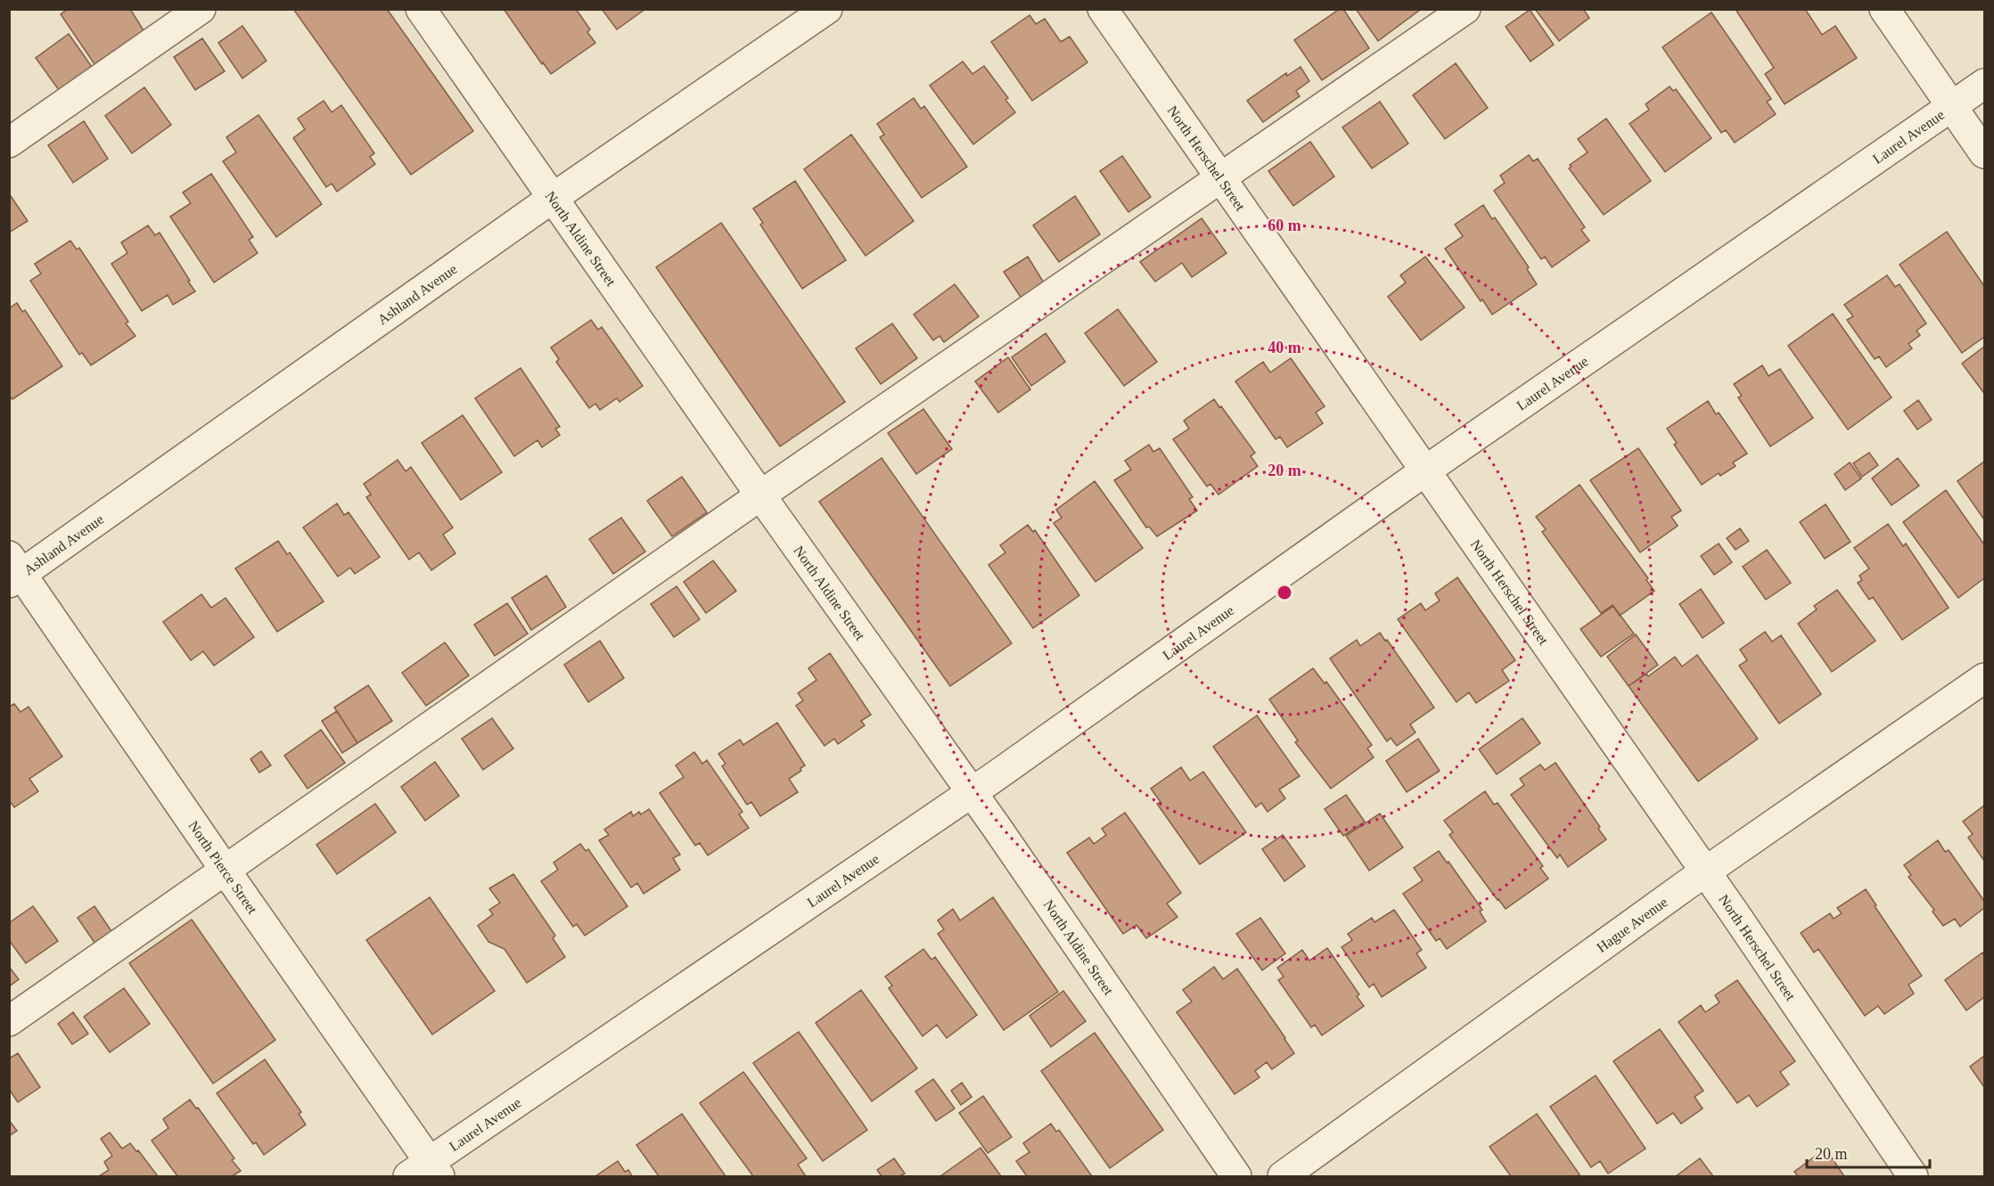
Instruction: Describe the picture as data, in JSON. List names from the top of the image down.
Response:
{
  "streets": {
    "street": [
      "Laurel Avenue",
      "North Herschel Street",
      "North Aldine Street",
      "Ashland Avenue",
      "North Pierce Street",
      "Hague Avenue"
    ]
  },
  "crossings": [
    ["Laurel Avenue", "North Herschel Street"],
    ["Laurel Avenue", "North Aldine Street"],
    ["Laurel Avenue", "North Pierce Street"],
    ["North Herschel Street", "Hague Avenue"],
    ["North Aldine Street", "Ashland Avenue"],
    ["Ashland Avenue", "North Pierce Street"]
  ],
  "scale_bar": "20 m",
  "rings": ["60 m", "40 m", "20 m"]
}
